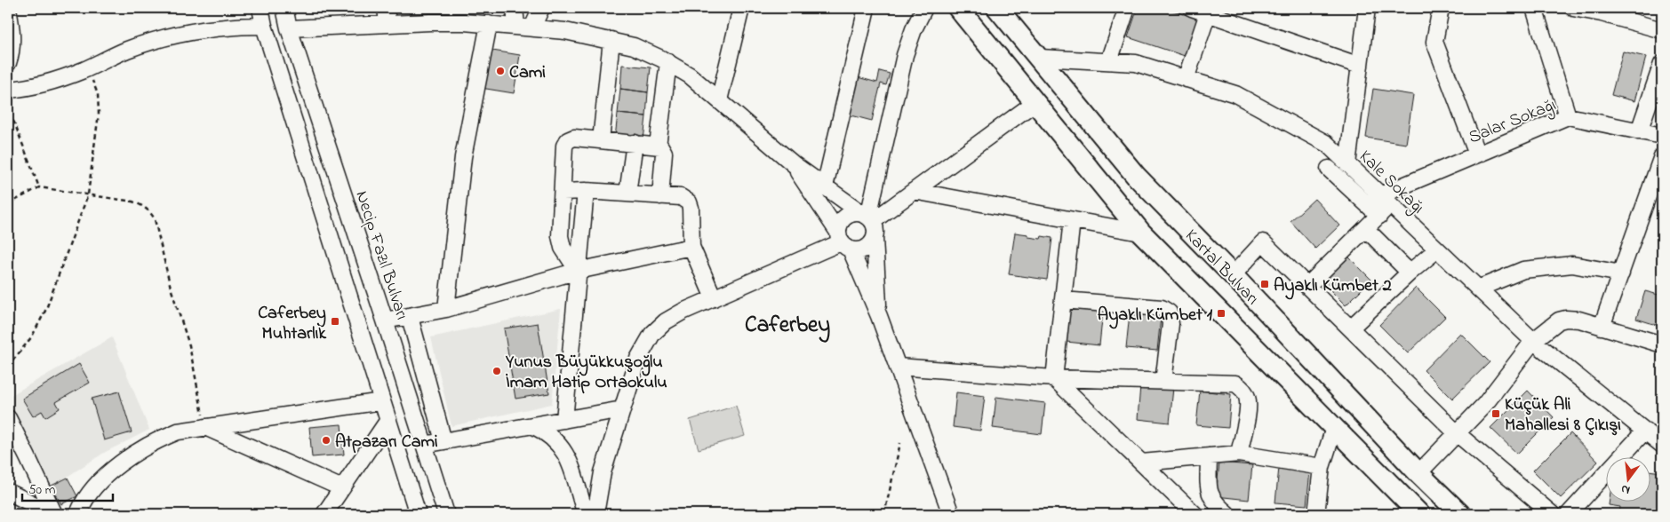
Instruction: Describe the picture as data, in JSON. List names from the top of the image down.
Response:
{
  "streets": {
    "main road": ["Kartal Bulvarı"],
    "street": ["Salar Sokağı", "Kale Sokağı", "Necip Fazıl Bulvarı"]
  },
  "crossings": [
    ["Salar Sokağı", "Kale Sokağı"],
    ["Kale Sokağı", "Kartal Bulvarı"]
  ],
  "districts": ["Caferbey"],
  "places": {
    "other": ["Cami", "Yunus Büyükkuşoğlu İmam Hatip Ortaokulu", "Atpazarı Cami"],
    "transit": [
      "Ayaklı Kümbet 2",
      "Ayaklı Kümbet 1",
      "Caferbey Muhtarlık",
      "Küçük Ali Mahallesi 8 Çıkışı"
    ]
  },
  "scale_bar": "50 m",
  "north": "bottom"
}
